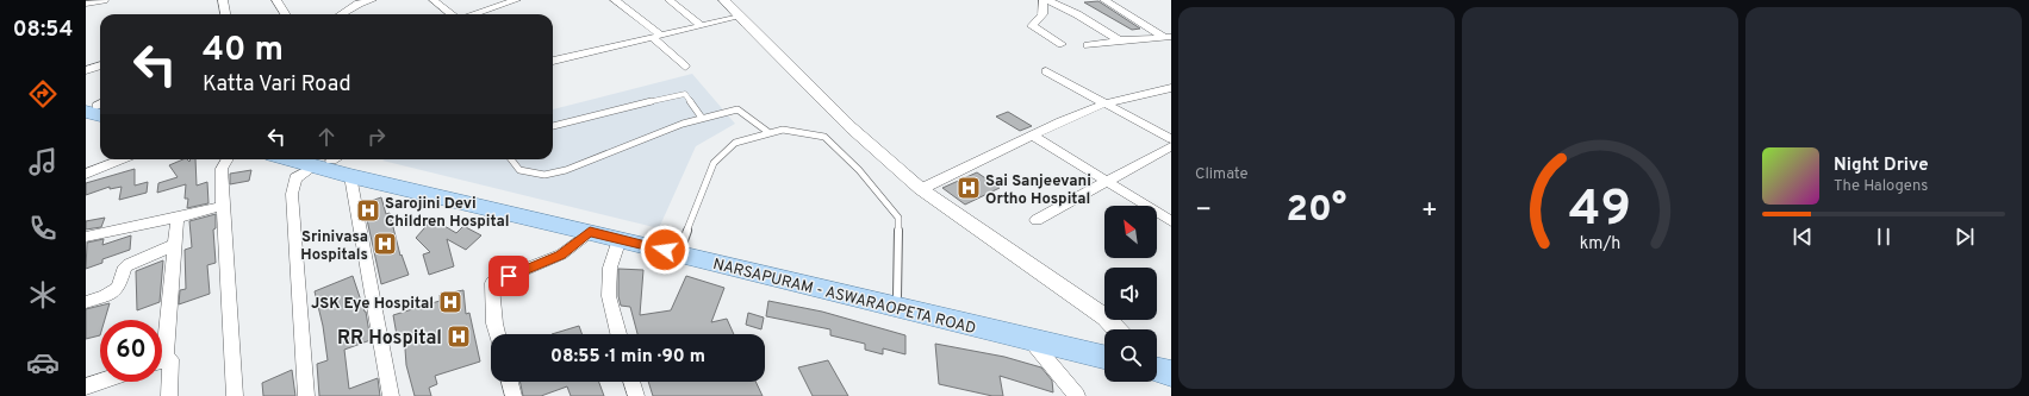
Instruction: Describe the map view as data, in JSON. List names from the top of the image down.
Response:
{
  "streets": {
    "main road": ["NARSAPURAM - ASWARAOPETA ROAD"]
  },
  "places": {
    "hospital": [
      "Sai Sanjeevani Ortho Hospital",
      "Sarojini Devi Children Hospital",
      "Srinivasa Hospitals",
      "JSK Eye Hospital",
      "RR Hospital"
    ]
  },
  "north": "top left",
  "page": {
    "tabs": "08:54",
    "tile": "Climate",
    "turn": ["40 m", "Katta Vari Road"],
    "song": ["Night Drive", "The Halogens"],
    "heat": ["−", "20°", "+"],
    "limit": "60",
    "trip": "08:55 · 1 min · 90 m",
    "gauge": ["49", "km/h"]
  }
}
